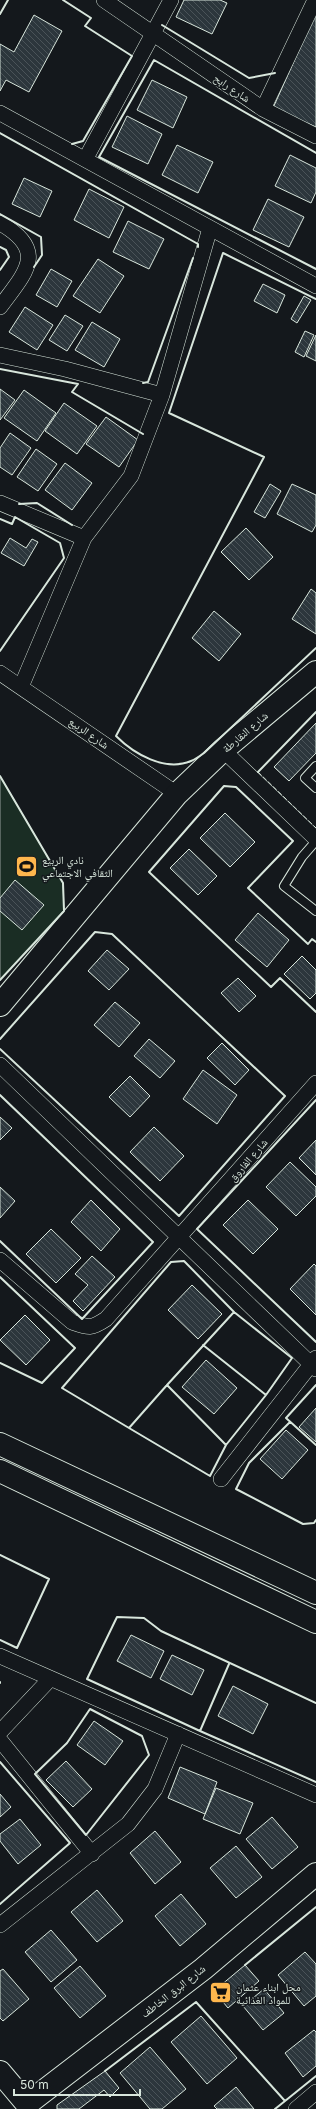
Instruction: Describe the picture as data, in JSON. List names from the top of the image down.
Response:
{
  "streets": {
    "main road": ["شارع النقارطة", "شارع البرق الخاطف"],
    "street": ["شارع رابح", "شارع الربيع", "شارع الفاروق"]
  },
  "crossings": [
    ["شارع النقارطة", "شارع الربيع"]
  ],
  "places": {
    "sports": ["نادي الربيع الثقافي الاجتماعي"],
    "supermarket": ["محل ابناء عثمان للمواد الغذائية"]
  },
  "scale_bar": "50 m"
}
